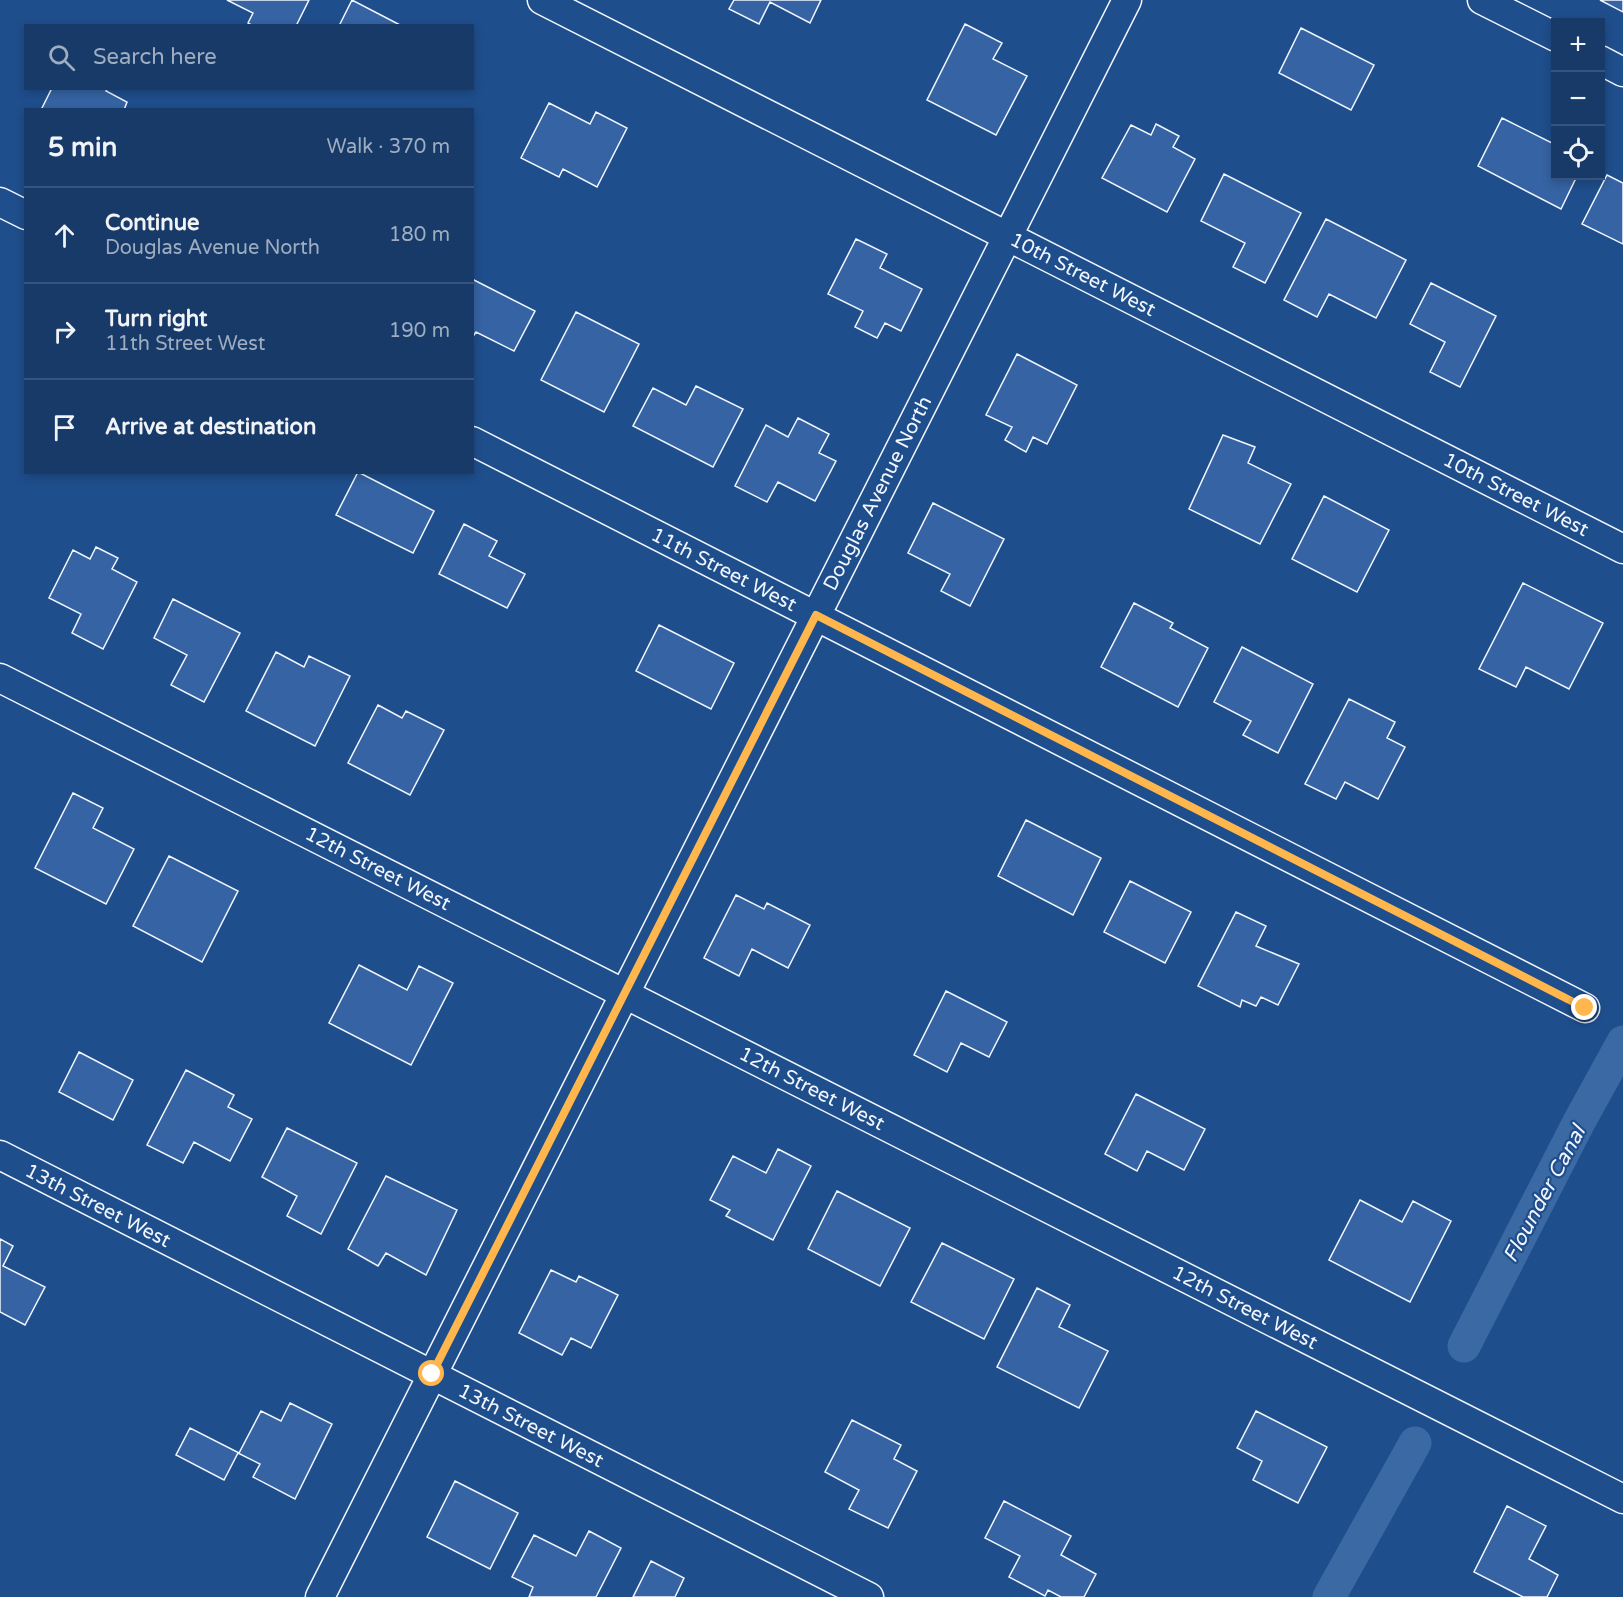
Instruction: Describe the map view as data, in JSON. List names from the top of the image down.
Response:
{
  "streets": {
    "street": [
      "10th Street West",
      "Douglas Avenue North",
      "11th Street West",
      "12th Street West",
      "13th Street West"
    ]
  },
  "crossings": [
    ["10th Street West", "Douglas Avenue North"],
    ["Douglas Avenue North", "11th Street West"],
    ["Douglas Avenue North", "12th Street West"],
    ["Douglas Avenue North", "13th Street West"]
  ],
  "water": ["Flounder Canal"],
  "page": {
    "map_buttons": ["+", "−"],
    "search": "Search here",
    "heading": ["5 min", "Walk · 370 m"],
    "list": [
      ["Continue", "Douglas Avenue North", "180 m"],
      ["Turn right", "11th Street West", "190 m"],
      "Arrive at destination"
    ]
  }
}
